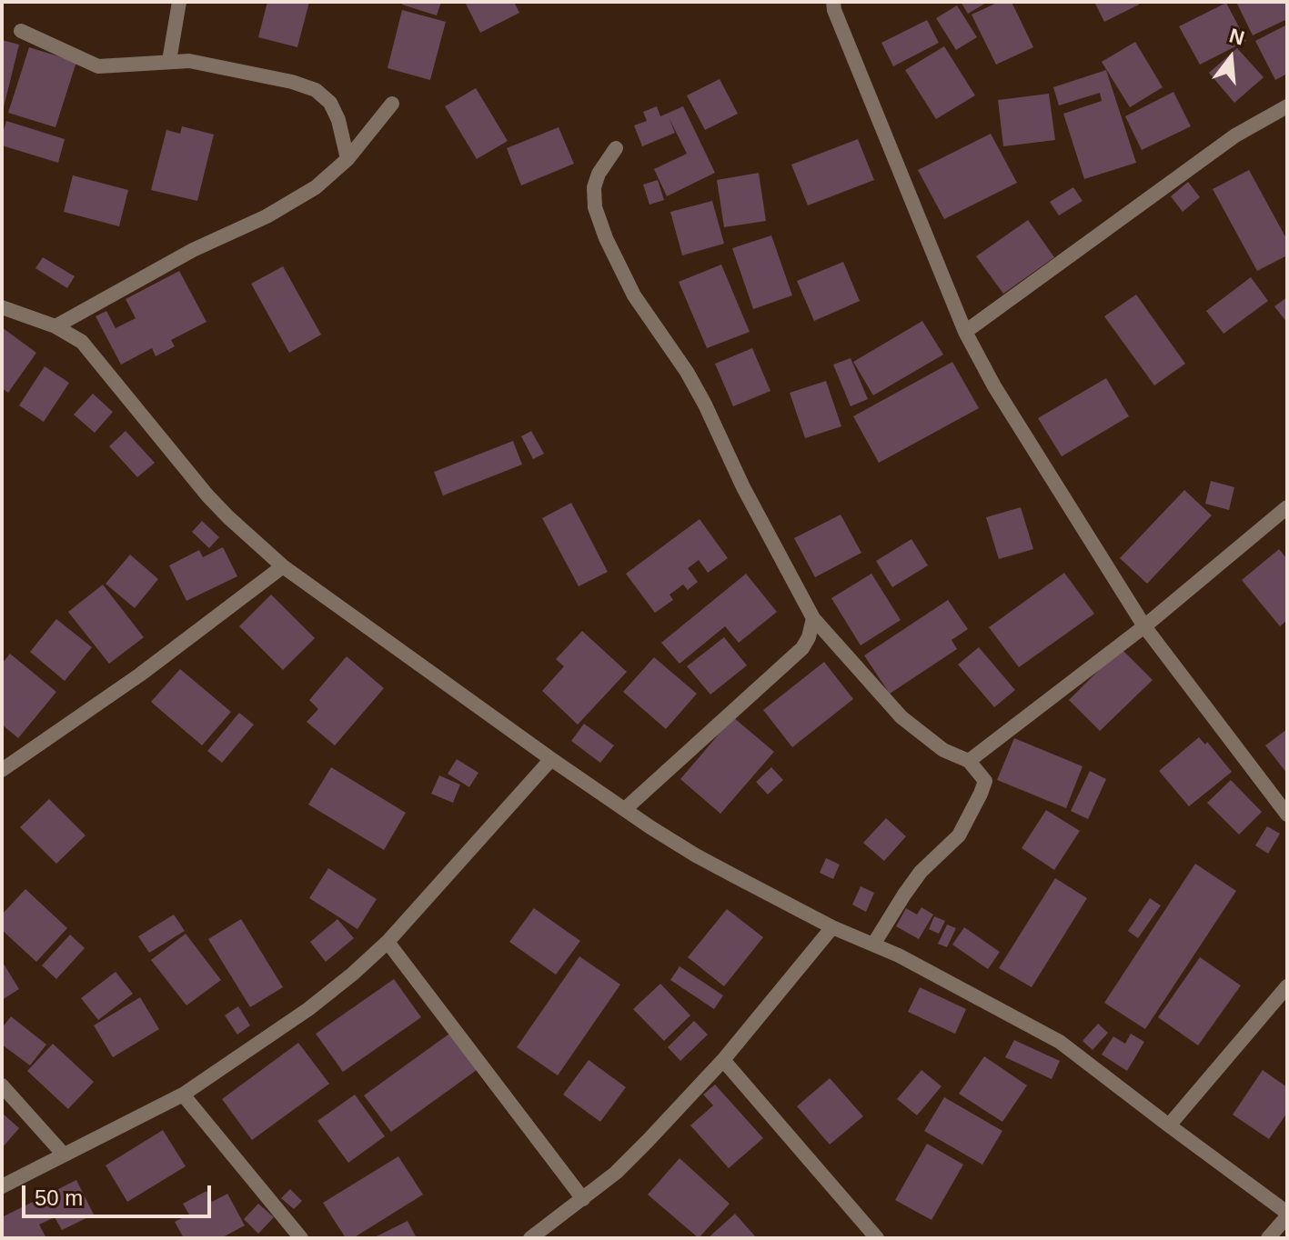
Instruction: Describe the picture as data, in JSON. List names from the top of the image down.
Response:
{
  "scale_bar": "50 m",
  "north": "top"
}
